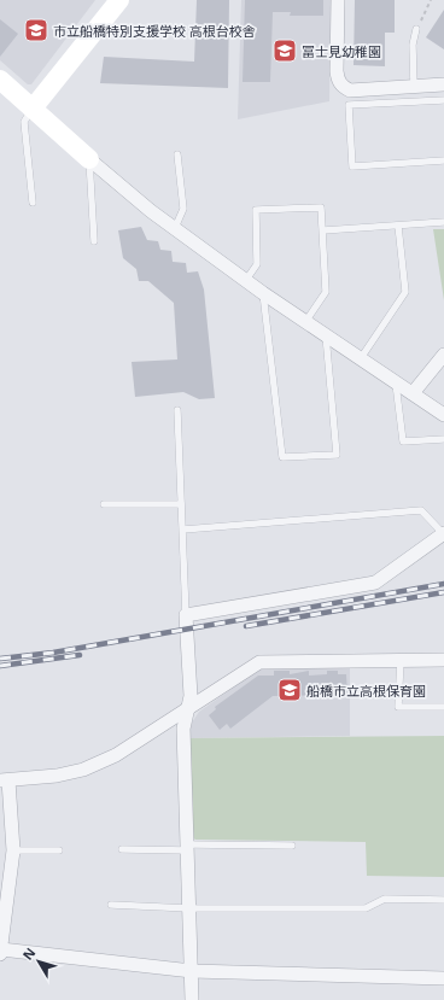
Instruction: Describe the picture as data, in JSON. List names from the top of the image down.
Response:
{
  "places": {
    "school or university": ["市立船橋特別支援学校 高根台校舎", "冨士見幼稚園", "船橋市立高根保育園"]
  },
  "north": "top left"
}
